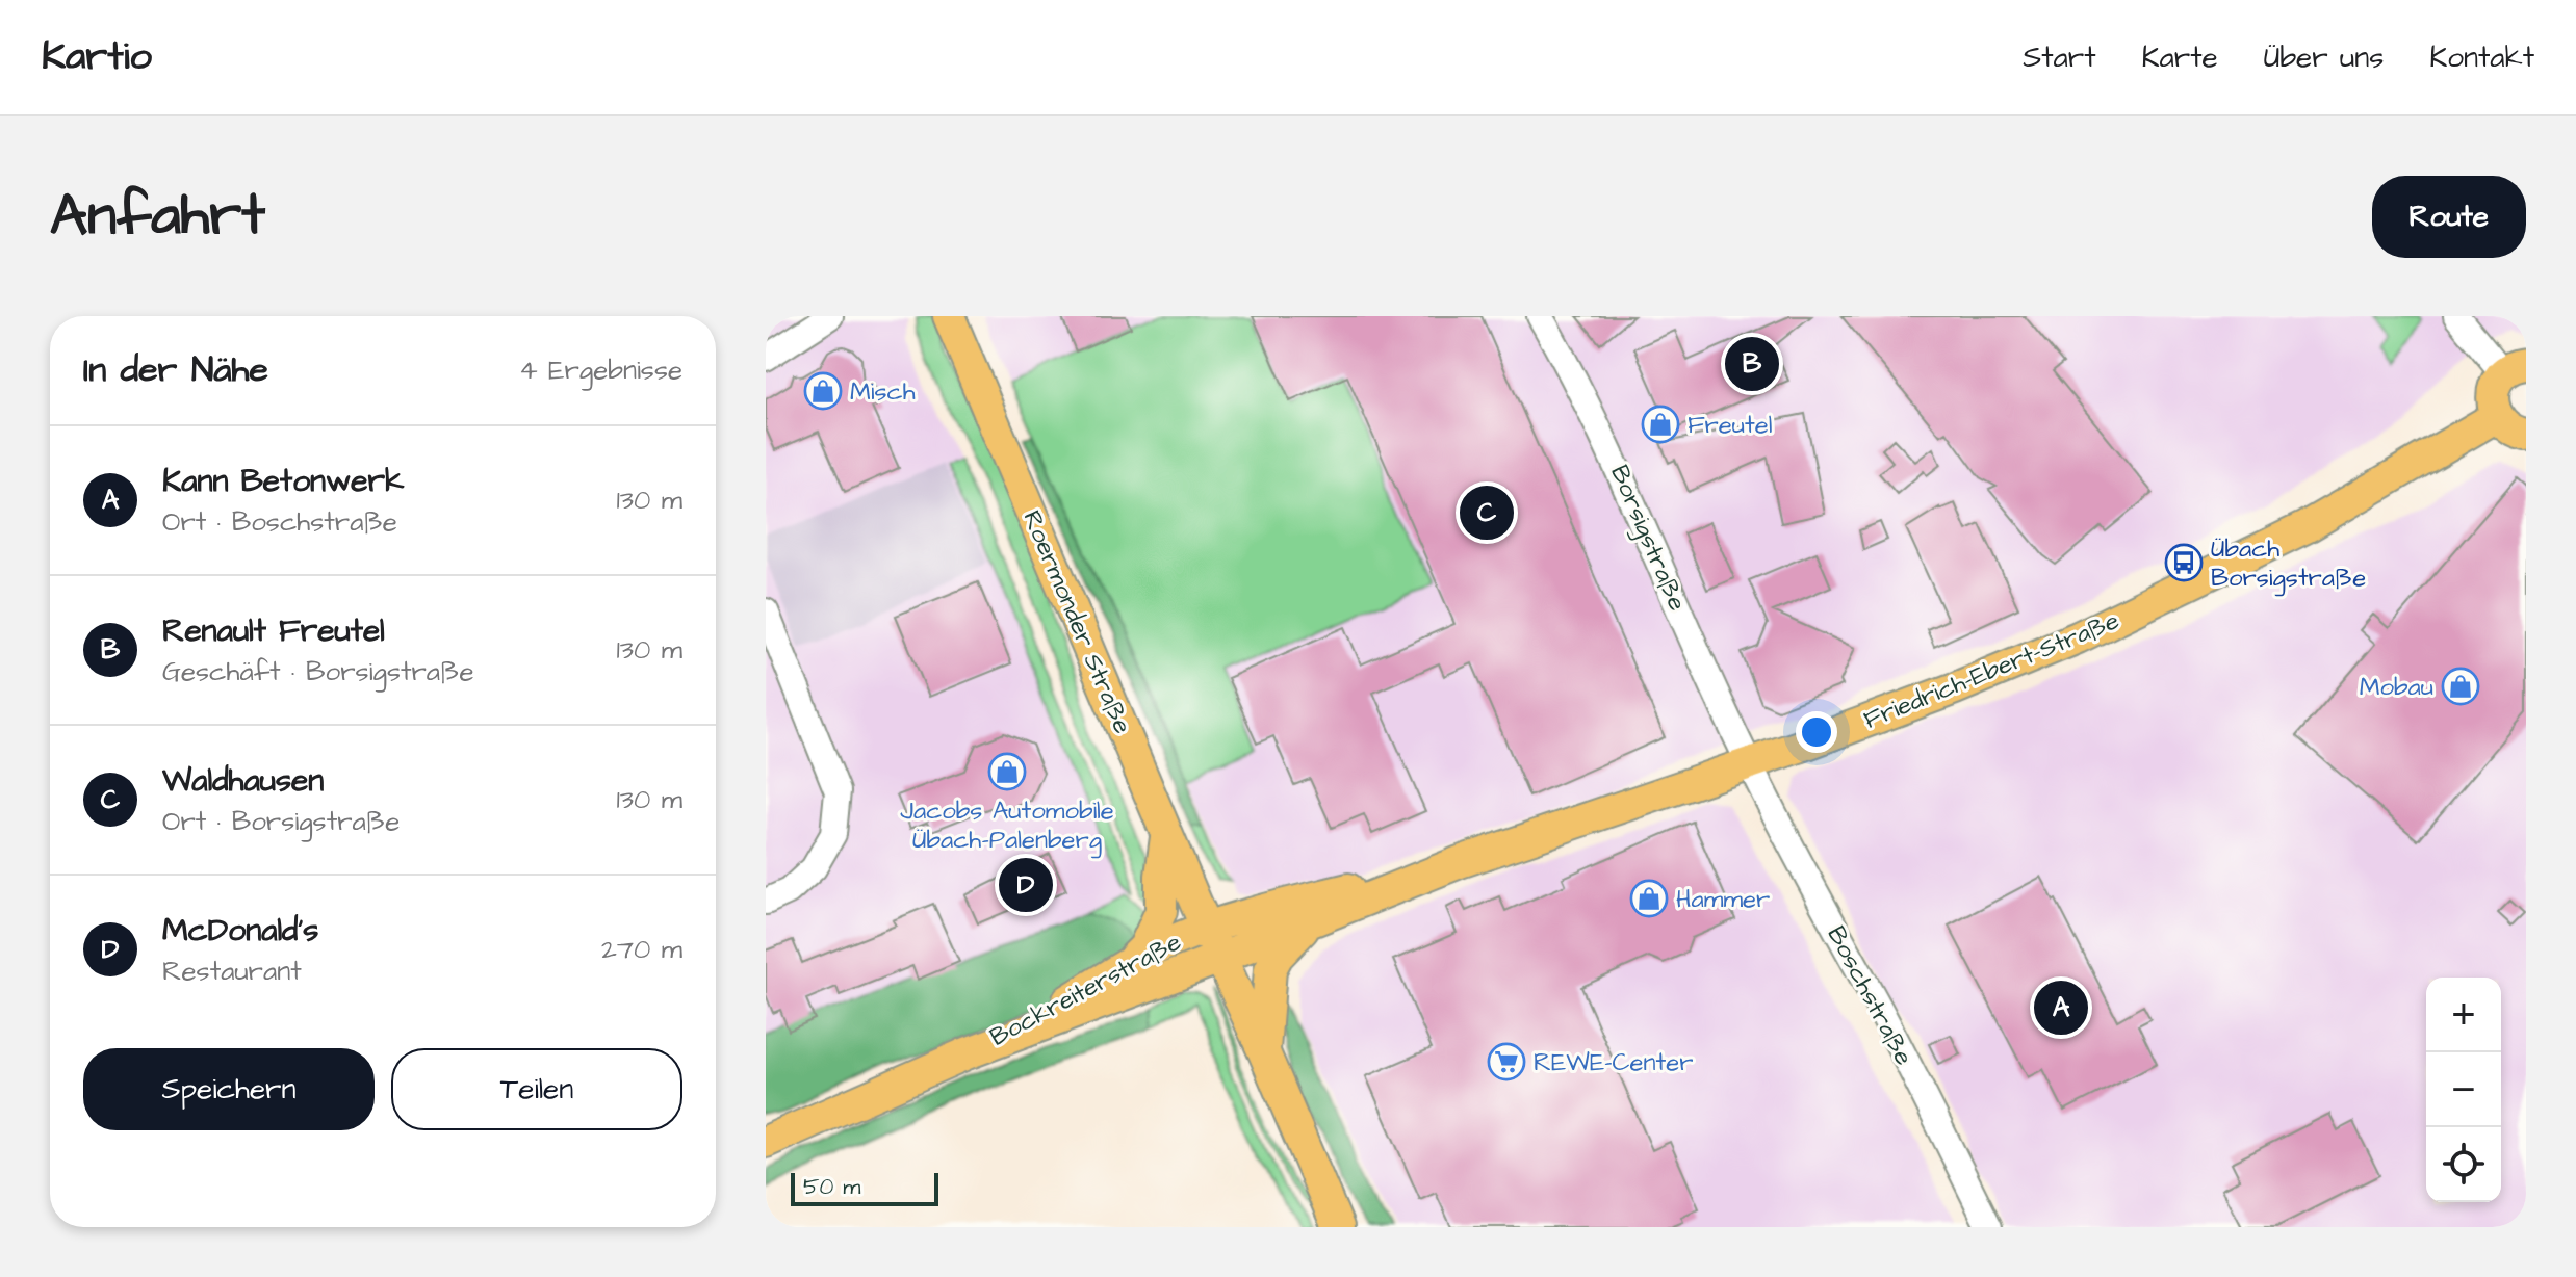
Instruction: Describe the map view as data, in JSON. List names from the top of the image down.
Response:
{
  "streets": {
    "main road": ["Roermonder Straße", "Friedrich-Ebert-Straße", "Bockreiterstraße"],
    "street": ["Borsigstraße", "Boschstraße"]
  },
  "crossings": [
    ["Borsigstraße", "Friedrich-Ebert-Straße"],
    ["Borsigstraße", "Boschstraße"],
    ["Roermonder Straße", "Friedrich-Ebert-Straße"],
    ["Roermonder Straße", "Bockreiterstraße"],
    ["Friedrich-Ebert-Straße", "Bockreiterstraße"],
    ["Friedrich-Ebert-Straße", "Boschstraße"]
  ],
  "places": {
    "shop": [
      "Misch",
      "Freutel",
      "Mobau",
      "Jacobs Automobile Übach-Palenberg",
      "Hammer"
    ],
    "bus stop": ["Übach Borsigstraße"],
    "supermarket": ["REWE-Center"]
  },
  "scale_bar": "50 m",
  "page": {
    "header": "Kartio",
    "nav": [
      "Start",
      "Karte",
      "Über uns",
      "Kontakt"
    ],
    "title": "Anfahrt",
    "buttons": [
      "Route",
      ["Speichern", "Teilen"]
    ],
    "heading": ["In der Nähe", "4 Ergebnisse"],
    "pins": [
      "B",
      "C",
      "D",
      "A"
    ],
    "list": [
      {
        "mark": "A",
        "name": "Kann Betonwerk",
        "note": "Ort · Boschstraße",
        "value": "130 m"
      },
      {
        "mark": "B",
        "name": "Renault Freutel",
        "note": "Geschäft · Borsigstraße",
        "value": "130 m"
      },
      {
        "mark": "C",
        "name": "Waldhausen",
        "note": "Ort · Borsigstraße",
        "value": "130 m"
      },
      {
        "mark": "D",
        "name": "McDonald's",
        "note": "Restaurant",
        "value": "270 m"
      }
    ],
    "map_buttons": ["+", "−"],
    "scale": "50 m"
  }
}
